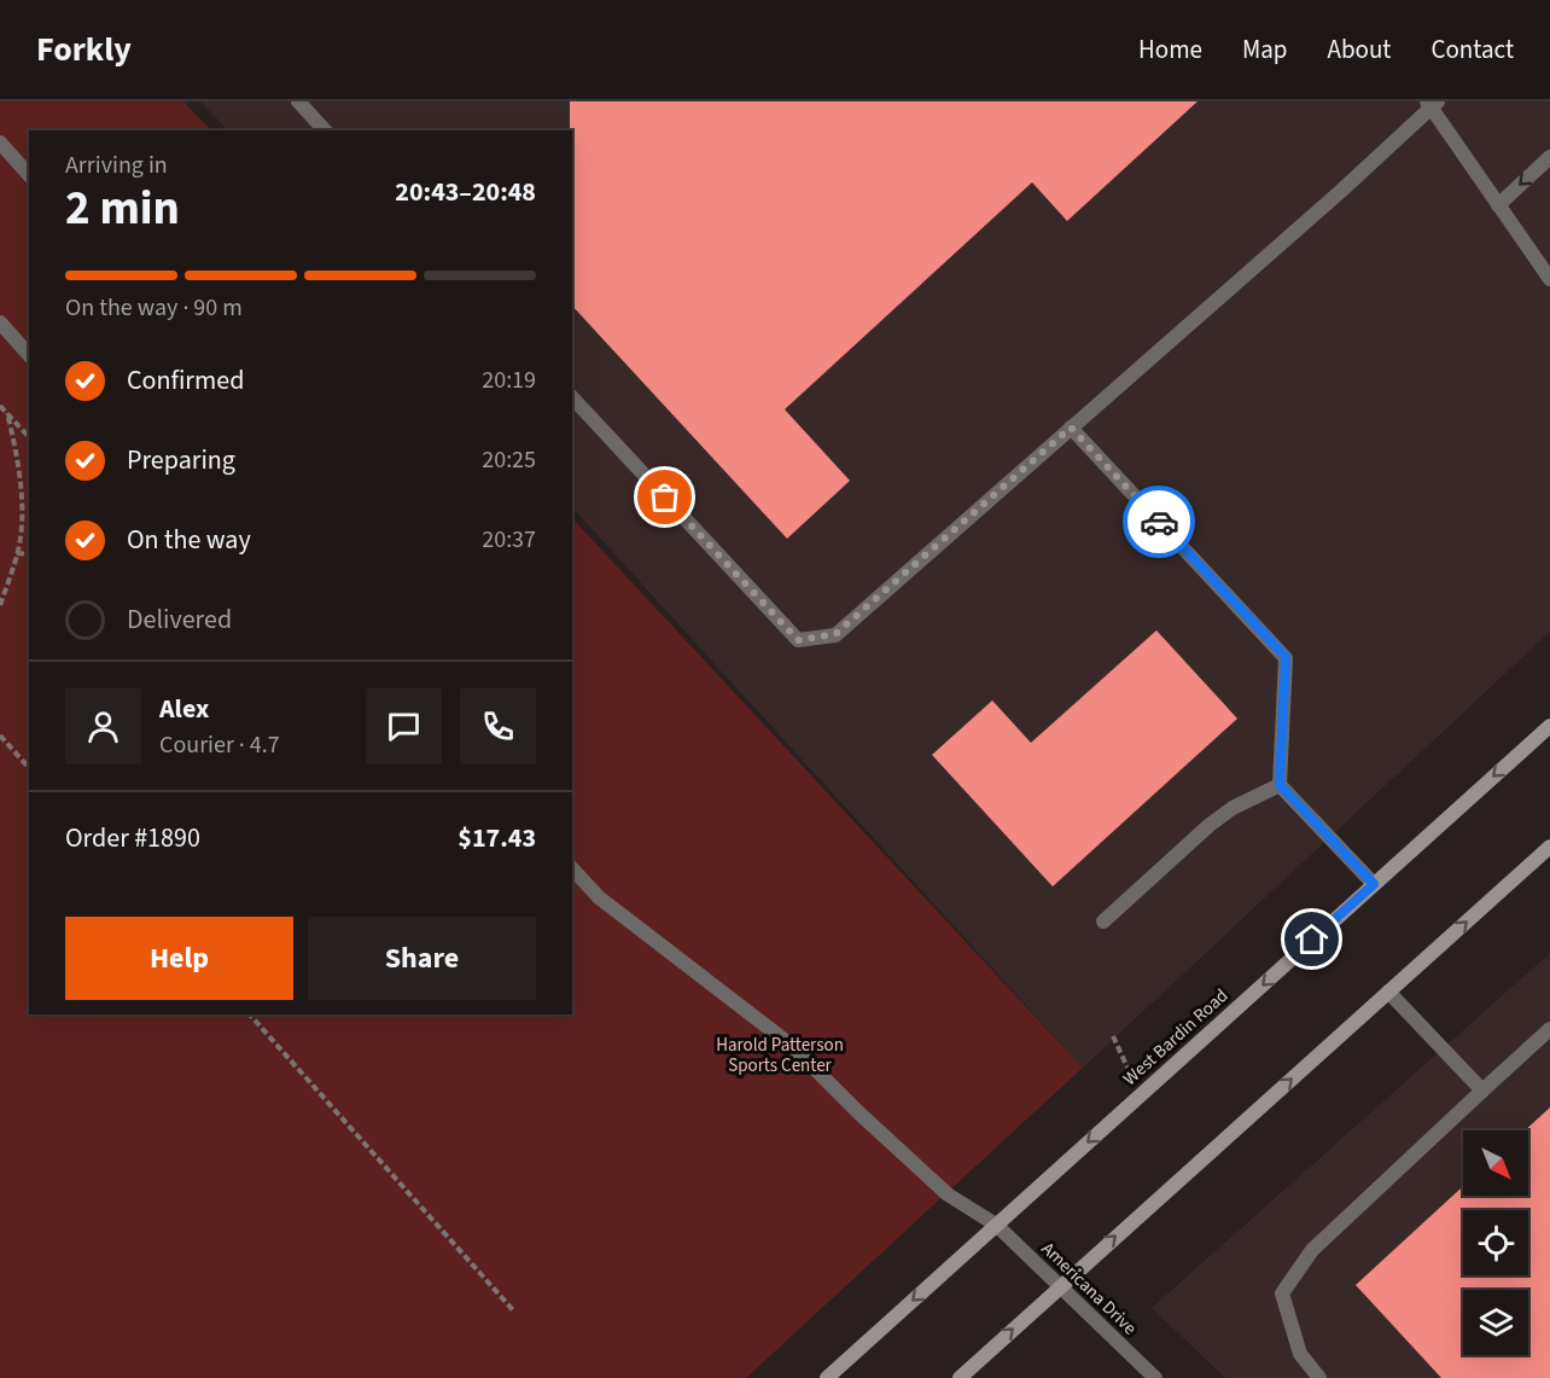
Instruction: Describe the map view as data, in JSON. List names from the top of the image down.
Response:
{
  "streets": {
    "main road": ["West Bardin Road"],
    "street": ["Americana Drive"]
  },
  "crossings": [
    ["West Bardin Road", "Americana Drive"]
  ],
  "parks": ["Harold Patterson Sports Center"],
  "north": "bottom right",
  "page": {
    "header": "Forkly",
    "nav": [
      "Home",
      "Map",
      "About",
      "Contact"
    ],
    "heading": ["2 min", "Arriving in", "20:43–20:48"],
    "panel": [
      "Alex",
      "Courier · 4.7",
      "Order #1890",
      "$17.43"
    ],
    "bar": "On the way · 90 m",
    "list": [
      ["Confirmed", "20:19"],
      ["Preparing", "20:25"],
      ["On the way", "20:37"],
      "Delivered"
    ],
    "buttons": ["Help", "Share"]
  }
}
